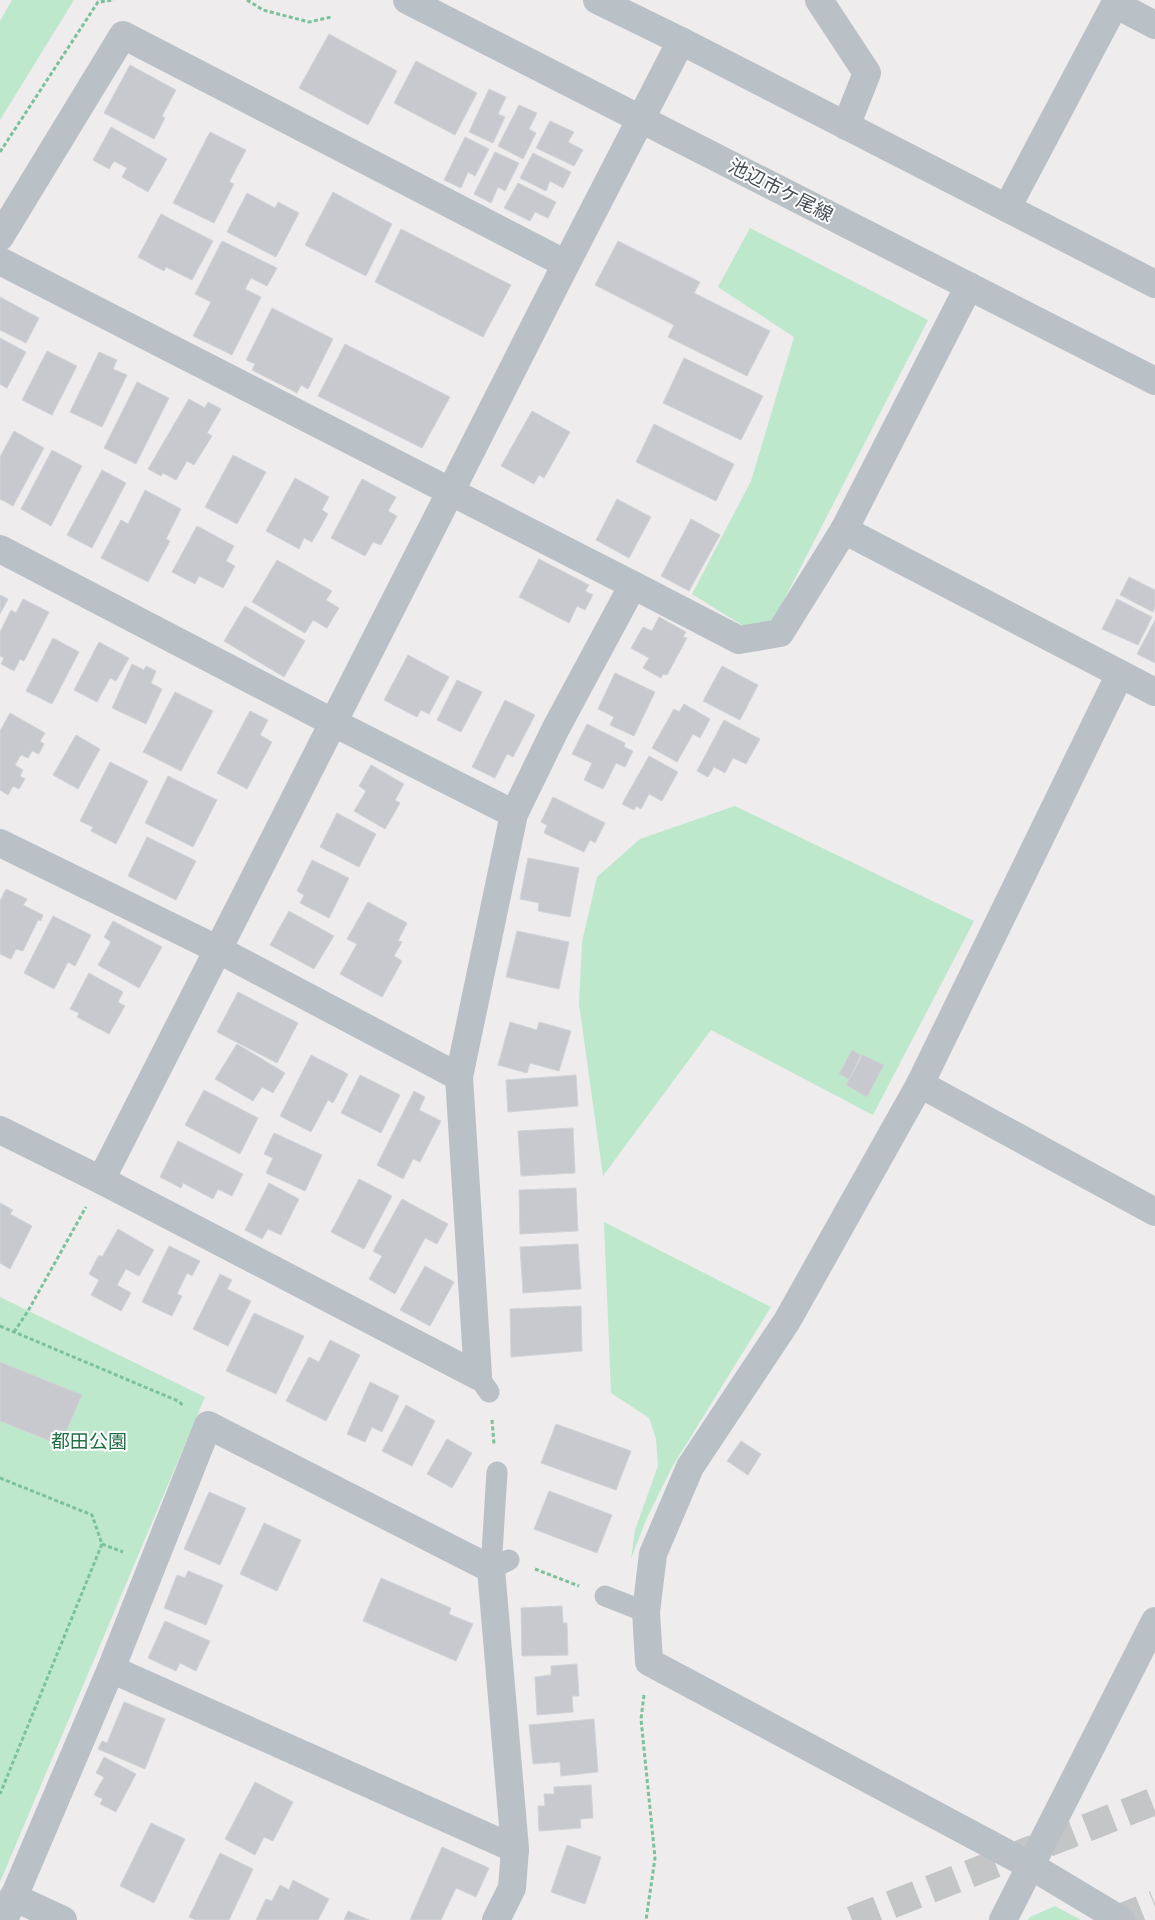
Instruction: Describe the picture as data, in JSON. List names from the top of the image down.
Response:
{
  "streets": {
    "street": ["池辺市ケ尾線"]
  },
  "parks": ["都田公園"]
}
